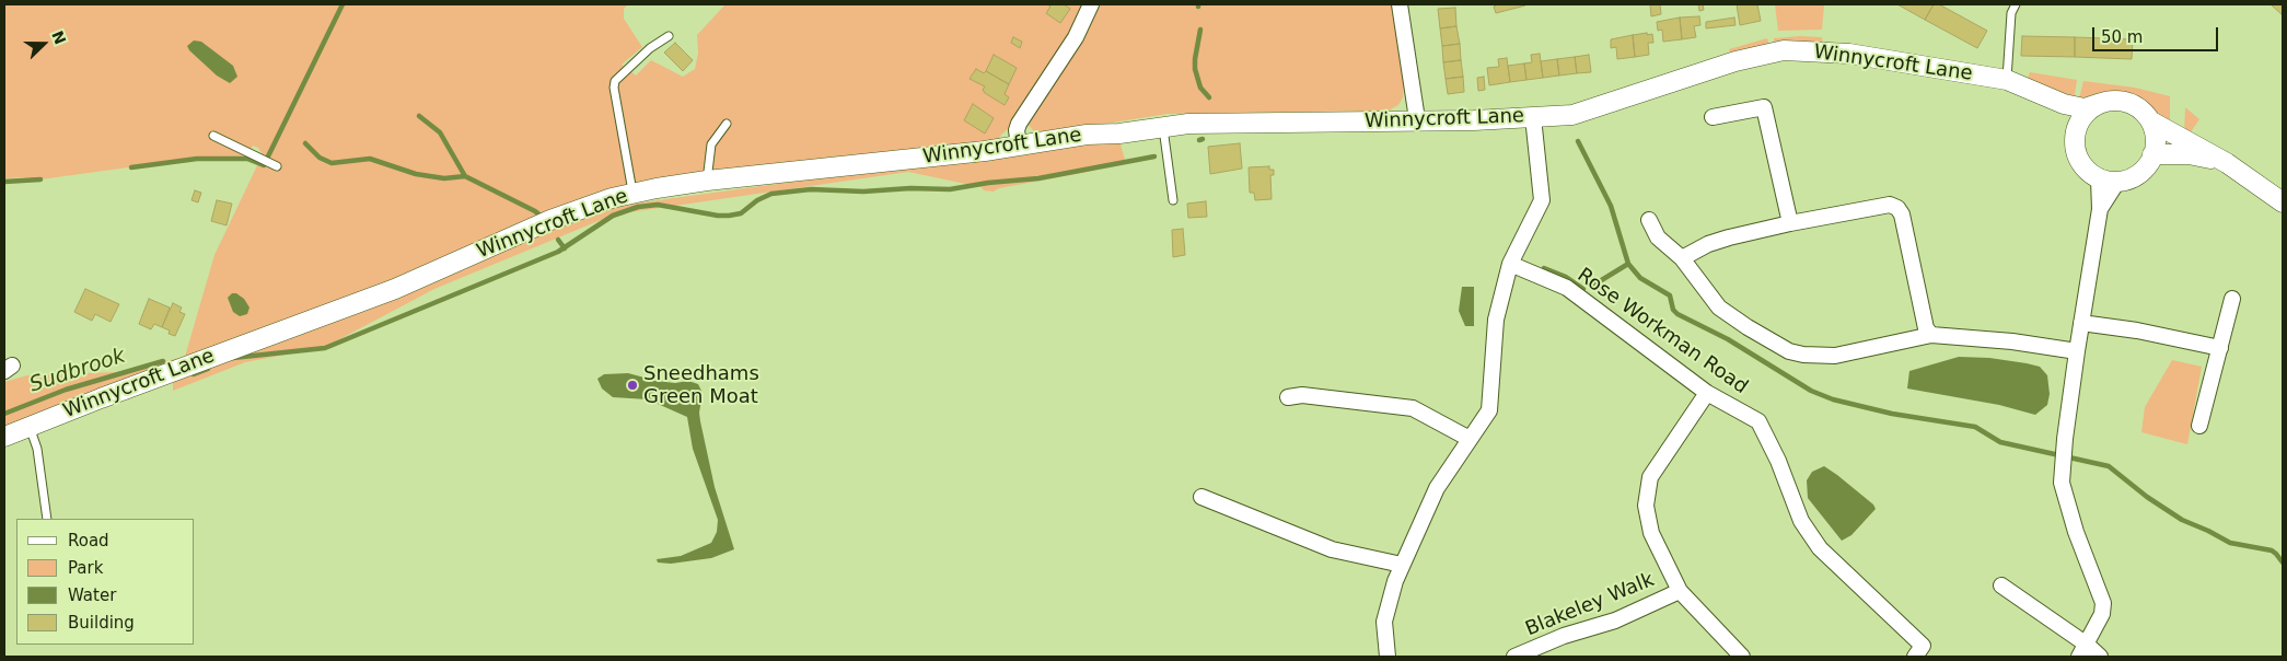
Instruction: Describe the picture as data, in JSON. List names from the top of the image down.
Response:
{
  "streets": {
    "street": ["Winnycroft Lane", "Rose Workman Road", "Blakeley Walk"]
  },
  "water": ["Sudbrook"],
  "places": ["Sneedhams Green Moat"],
  "legend": [
    "Road",
    "Park",
    "Water",
    "Building"
  ],
  "scale_bar": "50 m",
  "north": "right"
}
